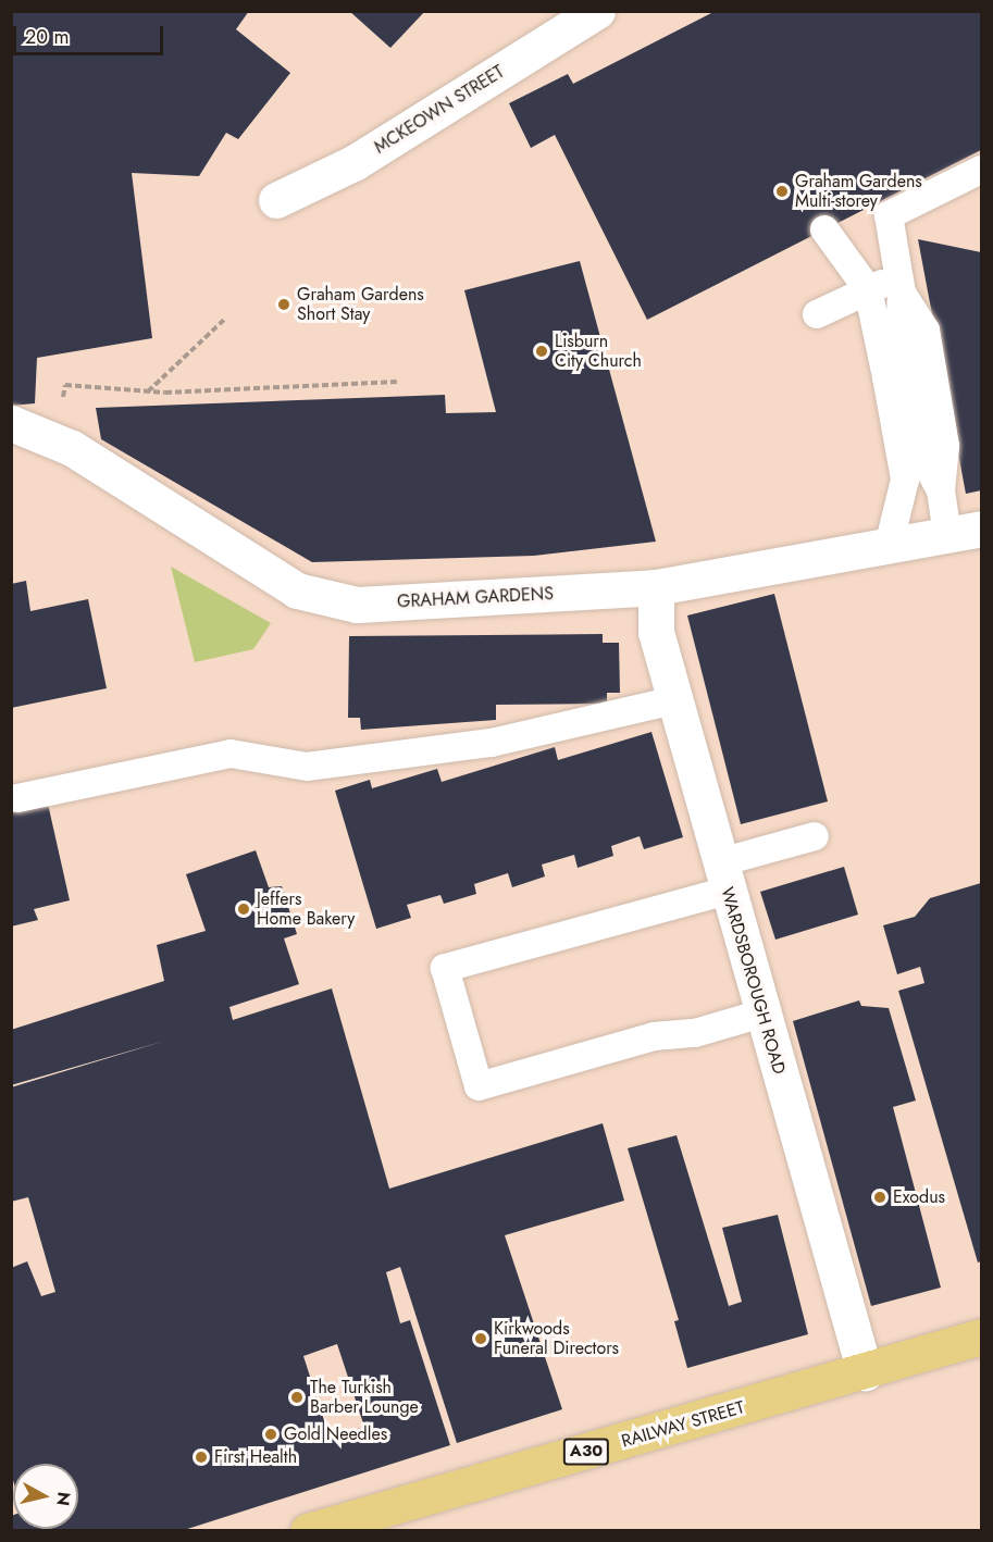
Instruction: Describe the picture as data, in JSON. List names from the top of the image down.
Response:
{
  "streets": {
    "main road": ["RAILWAY STREET", "A30"],
    "street": ["MCKEOWN STREET", "GRAHAM GARDENS", "WARDSBOROUGH ROAD"]
  },
  "crossings": [
    ["GRAHAM GARDENS", "WARDSBOROUGH ROAD"],
    ["WARDSBOROUGH ROAD", "RAILWAY STREET"]
  ],
  "places": [
    "Graham Gardens Multi-storey",
    "Graham Gardens Short Stay",
    "Lisburn City Church",
    "Jeffers Home Bakery",
    "Exodus",
    "Kirkwoods Funeral Directors",
    "The Turkish Barber Lounge",
    "Gold Needles",
    "First Health"
  ],
  "scale_bar": "20 m",
  "north": "right"
}
